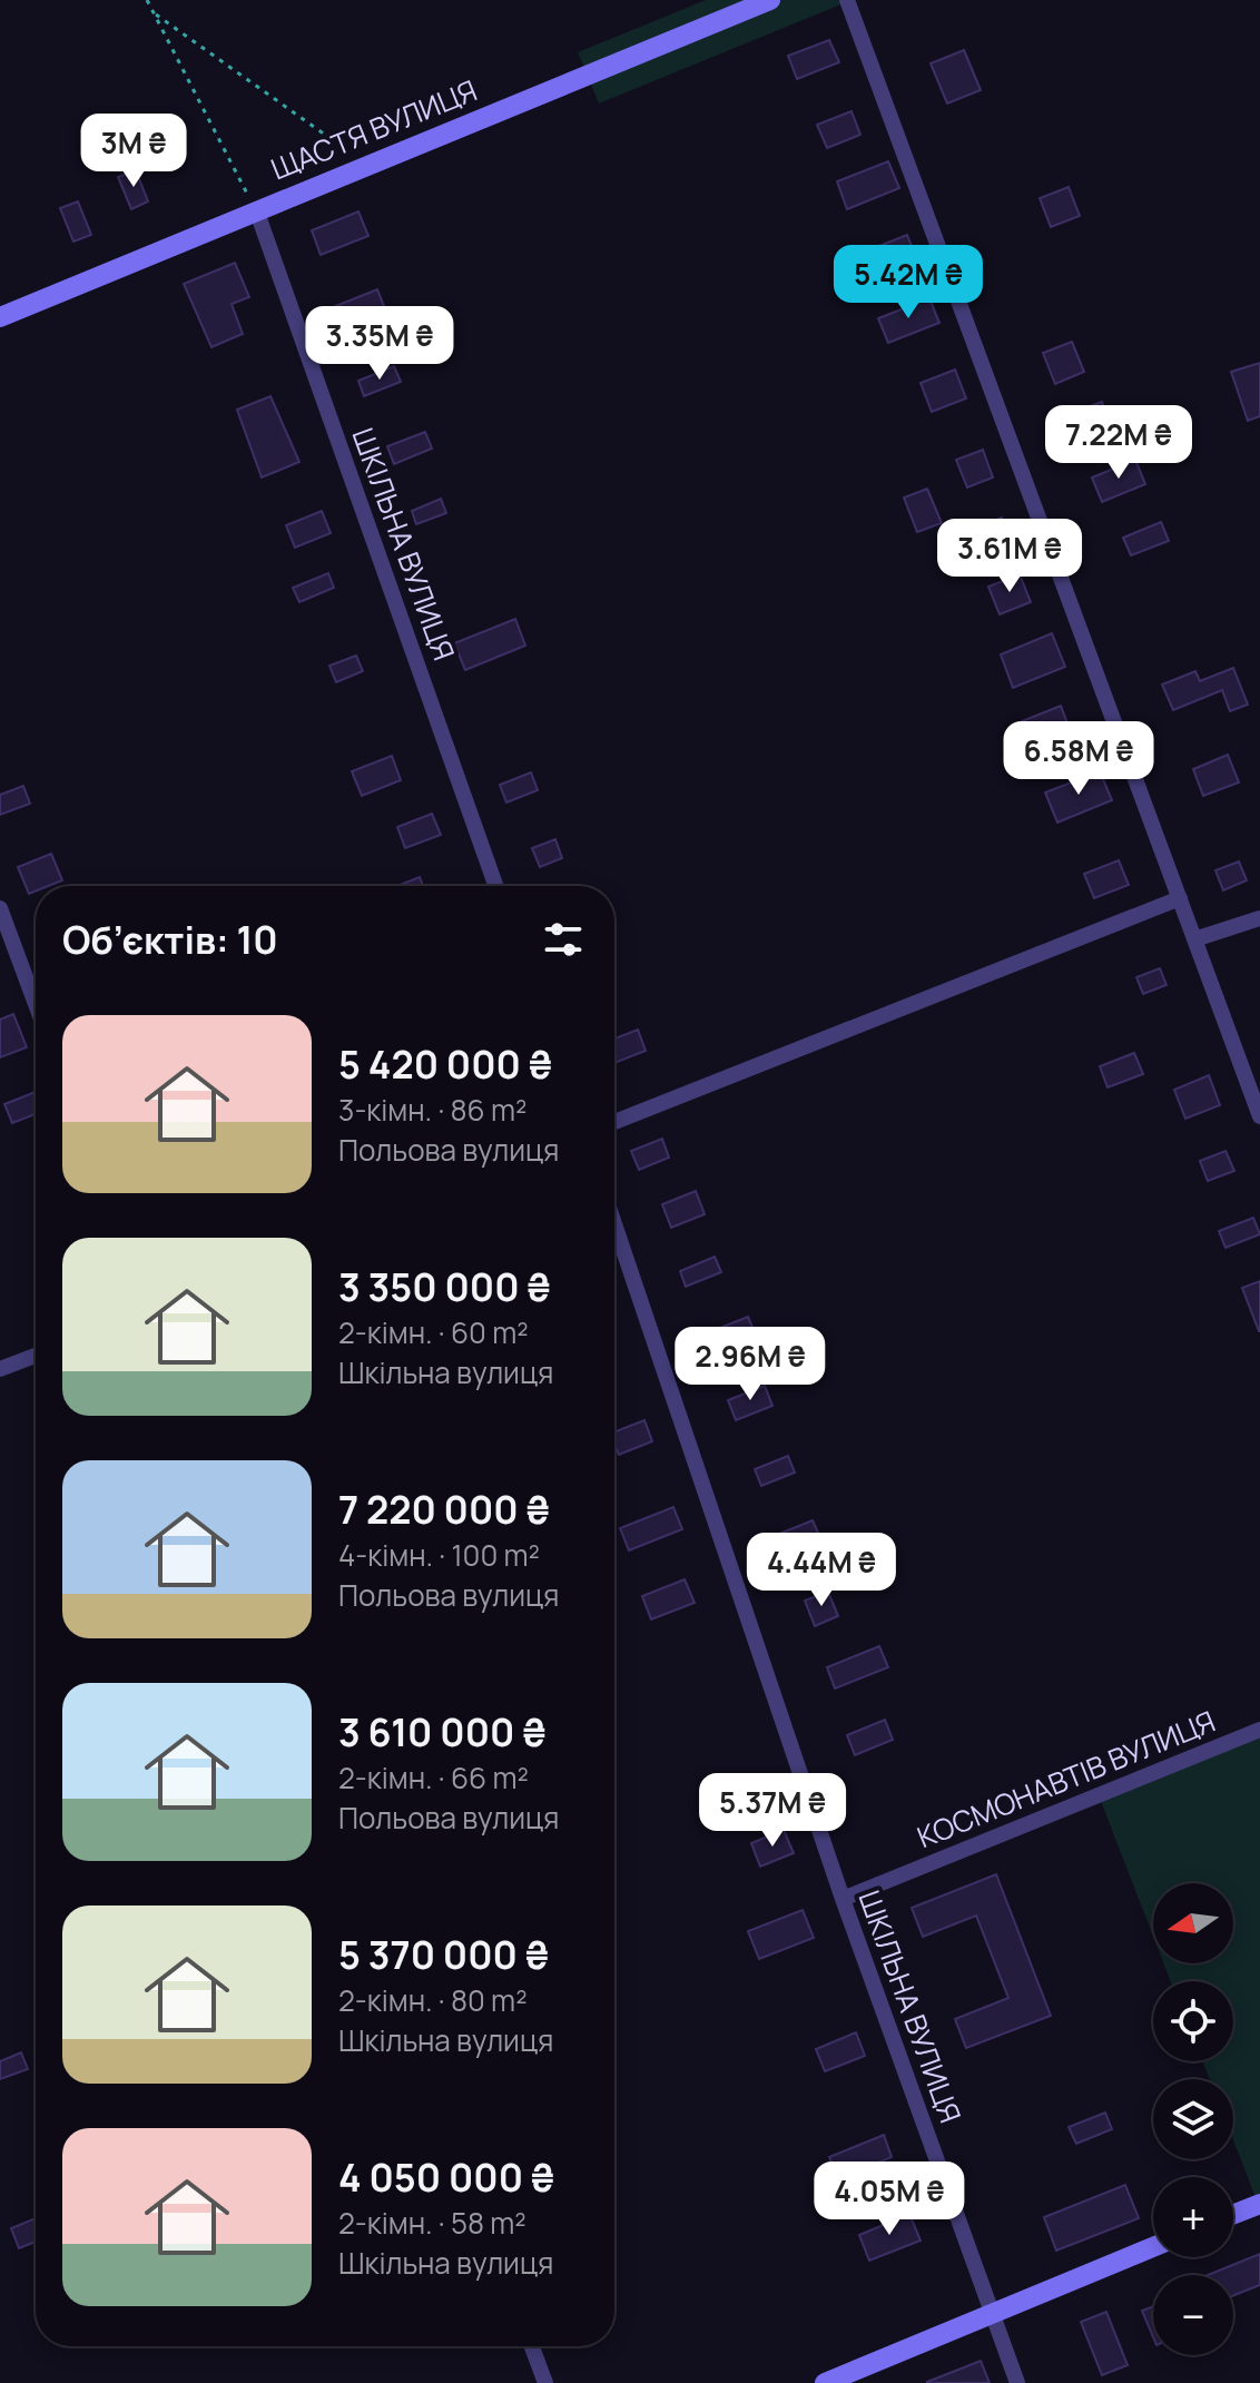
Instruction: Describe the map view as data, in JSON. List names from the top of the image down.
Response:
{
  "streets": {
    "street": ["ЩАСТЯ ВУЛИЦЯ", "ШКІЛЬНА ВУЛИЦЯ", "КОСМОНАВТІВ ВУЛИЦЯ"]
  },
  "crossings": [
    ["ЩАСТЯ ВУЛИЦЯ", "ШКІЛЬНА ВУЛИЦЯ"],
    ["ШКІЛЬНА ВУЛИЦЯ", "КОСМОНАВТІВ ВУЛИЦЯ"]
  ],
  "north": "left",
  "page": {
    "price": [
      "3M ₴",
      "5.42M ₴",
      "3.35M ₴",
      "7.22M ₴",
      "3.61M ₴",
      "6.58M ₴",
      "2.96M ₴",
      "4.44M ₴",
      "5.37M ₴",
      "4.05M ₴"
    ],
    "heading": "Об’єктів: 10",
    "list": [
      {
        "name": "5 420 000 ₴",
        "note": "3-кімн. · 86 m² · Польова вулиця"
      },
      {
        "name": "3 350 000 ₴",
        "note": "2-кімн. · 60 m² · Шкільна вулиця"
      },
      {
        "name": "7 220 000 ₴",
        "note": "4-кімн. · 100 m² · Польова вулиця"
      },
      {
        "name": "3 610 000 ₴",
        "note": "2-кімн. · 66 m² · Польова вулиця"
      },
      {
        "name": "5 370 000 ₴",
        "note": "2-кімн. · 80 m² · Шкільна вулиця"
      },
      {
        "name": "4 050 000 ₴",
        "note": "2-кімн. · 58 m² · Шкільна вулиця"
      }
    ],
    "map_buttons": ["+", "−"]
  }
}
